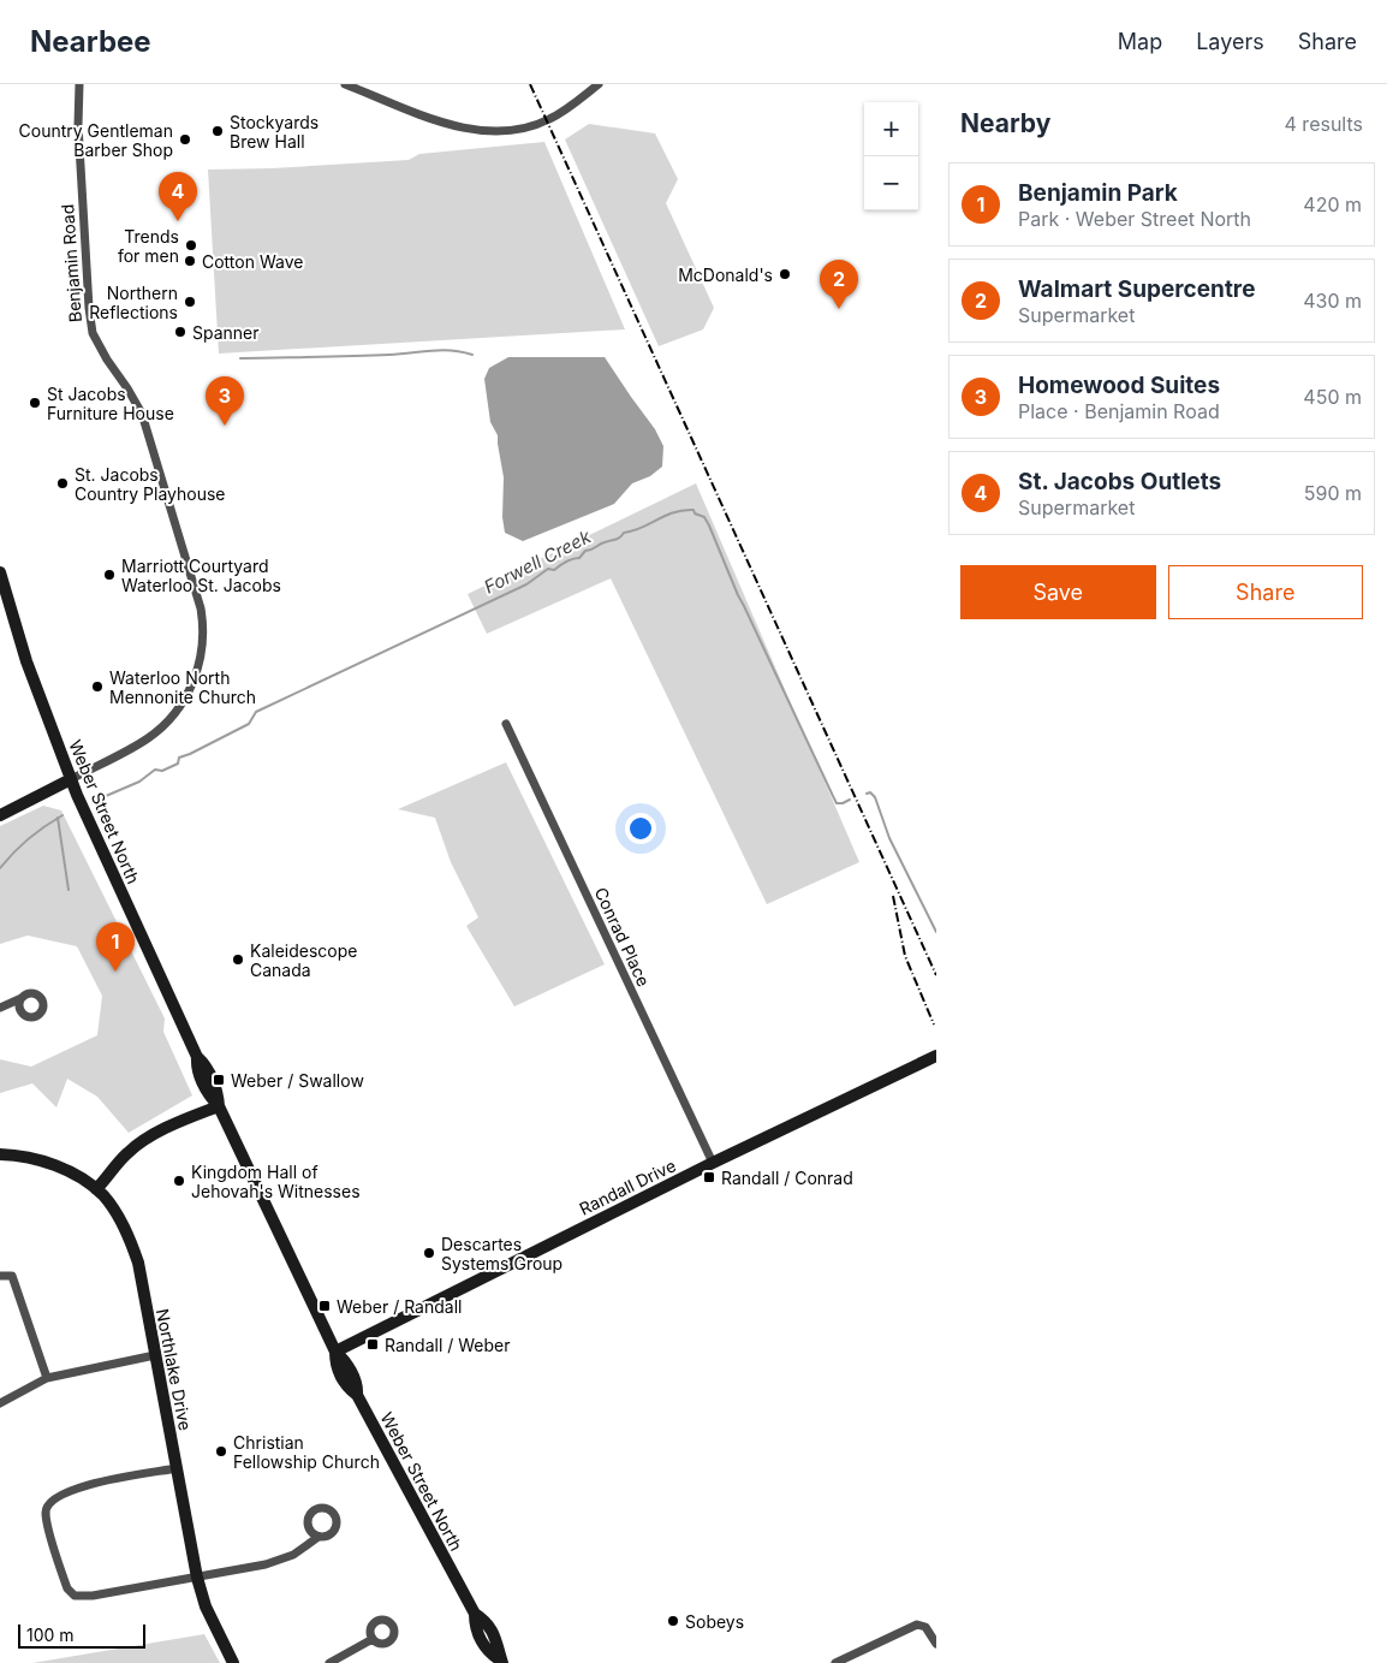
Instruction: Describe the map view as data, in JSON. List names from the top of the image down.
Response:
{
  "streets": {
    "street": [
      "Benjamin Road",
      "Weber Street North",
      "Conrad Place",
      "Randall Drive",
      "Northlake Drive"
    ]
  },
  "crossings": [
    ["Benjamin Road", "Weber Street North"],
    ["Weber Street North", "Randall Drive"],
    ["Conrad Place", "Randall Drive"]
  ],
  "water": ["Forwell Creek"],
  "places": {
    "other": [
      "Stockyards Brew Hall",
      "Country Gentleman Barber Shop",
      "Trends for men",
      "Cotton Wave",
      "McDonald's",
      "Northern Reflections",
      "Spanner",
      "St Jacobs Furniture House",
      "St. Jacobs Country Playhouse",
      "Marriott Courtyard Waterloo St. Jacobs",
      "Waterloo North Mennonite Church",
      "Kaleidescope Canada",
      "Kingdom Hall of Jehovah's Witnesses",
      "Descartes Systems Group",
      "Christian Fellowship Church",
      "Sobeys"
    ],
    "transit": [
      "Weber / Swallow",
      "Randall / Conrad",
      "Weber / Randall",
      "Randall / Weber"
    ]
  },
  "scale_bar": "100 m",
  "page": {
    "header": "Nearbee",
    "nav": ["Map", "Layers", "Share"],
    "heading": ["Nearby", "4 results"],
    "map_buttons": ["+", "−"],
    "list": [
      {
        "mark": "1",
        "name": "Benjamin Park",
        "note": "Park · Weber Street North",
        "value": "420 m"
      },
      {
        "mark": "2",
        "name": "Walmart Supercentre",
        "note": "Supermarket",
        "value": "430 m"
      },
      {
        "mark": "3",
        "name": "Homewood Suites",
        "note": "Place · Benjamin Road",
        "value": "450 m"
      },
      {
        "mark": "4",
        "name": "St. Jacobs Outlets",
        "note": "Supermarket",
        "value": "590 m"
      }
    ],
    "pins": [
      "4",
      "2",
      "3",
      "1"
    ],
    "buttons": ["Save", "Share"],
    "scale": "100 m"
  }
}
